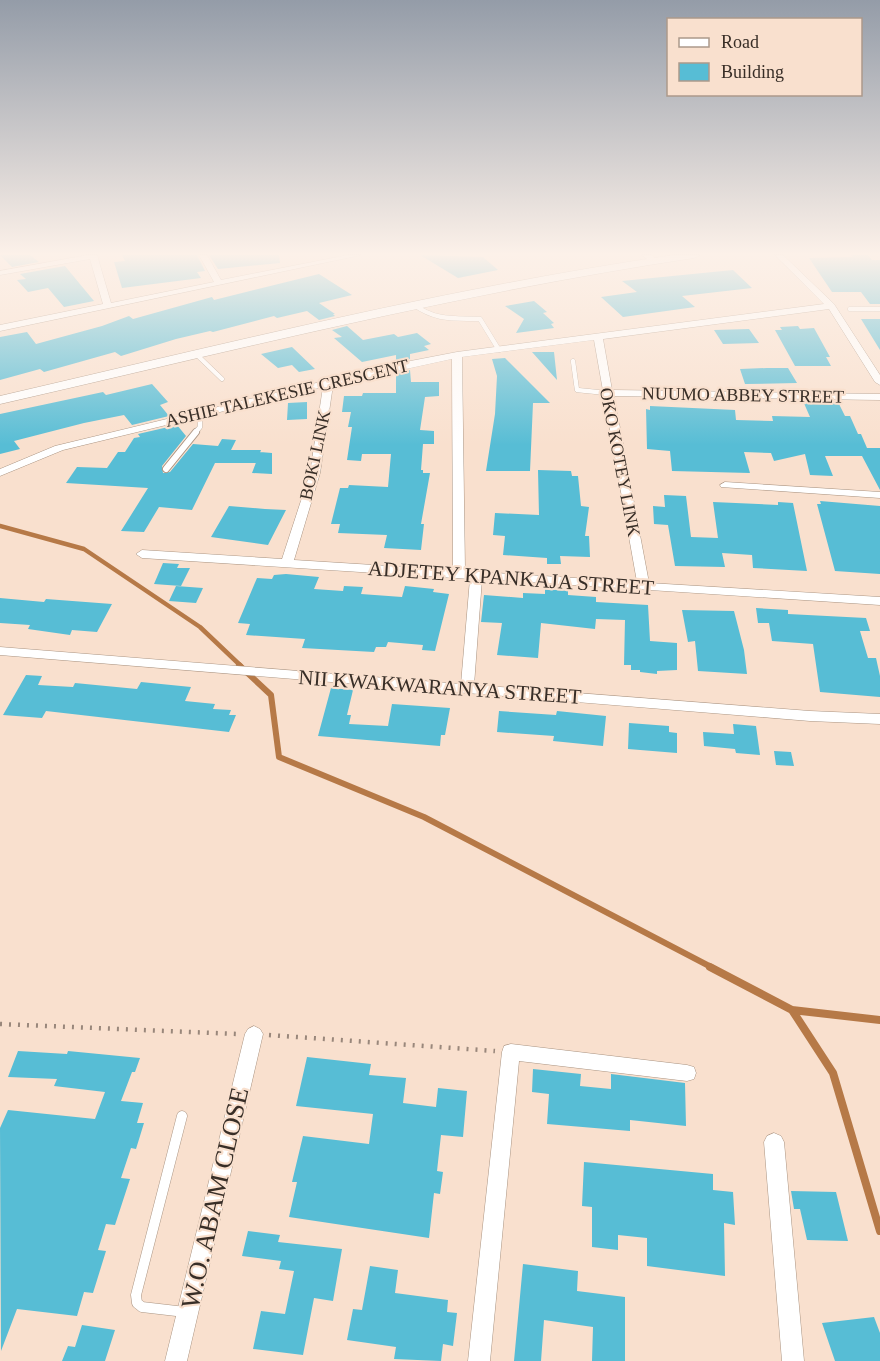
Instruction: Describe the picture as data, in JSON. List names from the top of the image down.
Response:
{
  "streets": {
    "street": [
      "ASHIE TALEKESIE CRESCENT",
      "NUUMO ABBEY STREET",
      "BOKI LINK",
      "OKO KOTEY LINK",
      "ADJETEY KPANKAJA STREET",
      "NII KWAKWARANYA STREET",
      "W.O. ABAM CLOSE"
    ]
  },
  "crossings": [
    ["ASHIE TALEKESIE CRESCENT", "BOKI LINK"],
    ["ASHIE TALEKESIE CRESCENT", "OKO KOTEY LINK"],
    ["NUUMO ABBEY STREET", "OKO KOTEY LINK"],
    ["BOKI LINK", "ADJETEY KPANKAJA STREET"],
    ["OKO KOTEY LINK", "ADJETEY KPANKAJA STREET"]
  ],
  "legend": ["Road", "Building"]
}
